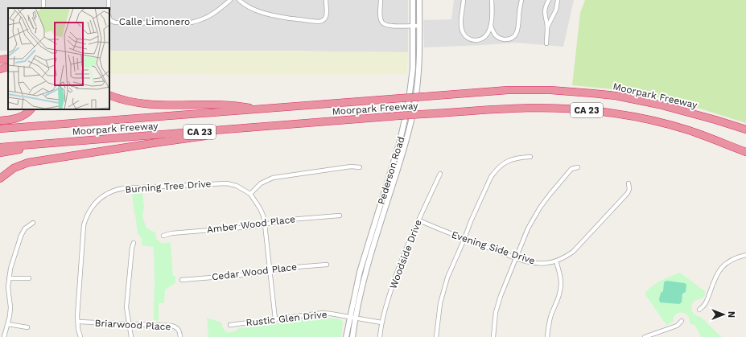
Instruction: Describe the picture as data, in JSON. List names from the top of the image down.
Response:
{
  "streets": {
    "highway": ["Moorpark Freeway", "CA 23"],
    "street": [
      "Calle Limonero",
      "Pederson Road",
      "Burning Tree Drive",
      "Amber Wood Place",
      "Evening Side Drive",
      "Woodside Drive",
      "Cedar Wood Place",
      "Rustic Glen Drive",
      "Briarwood Place"
    ]
  },
  "crossings": [
    ["Pederson Road", "Rustic Glen Drive"],
    ["Burning Tree Drive", "Briarwood Place"],
    ["Evening Side Drive", "Woodside Drive"],
    ["Woodside Drive", "Rustic Glen Drive"]
  ],
  "north": "right"
}
